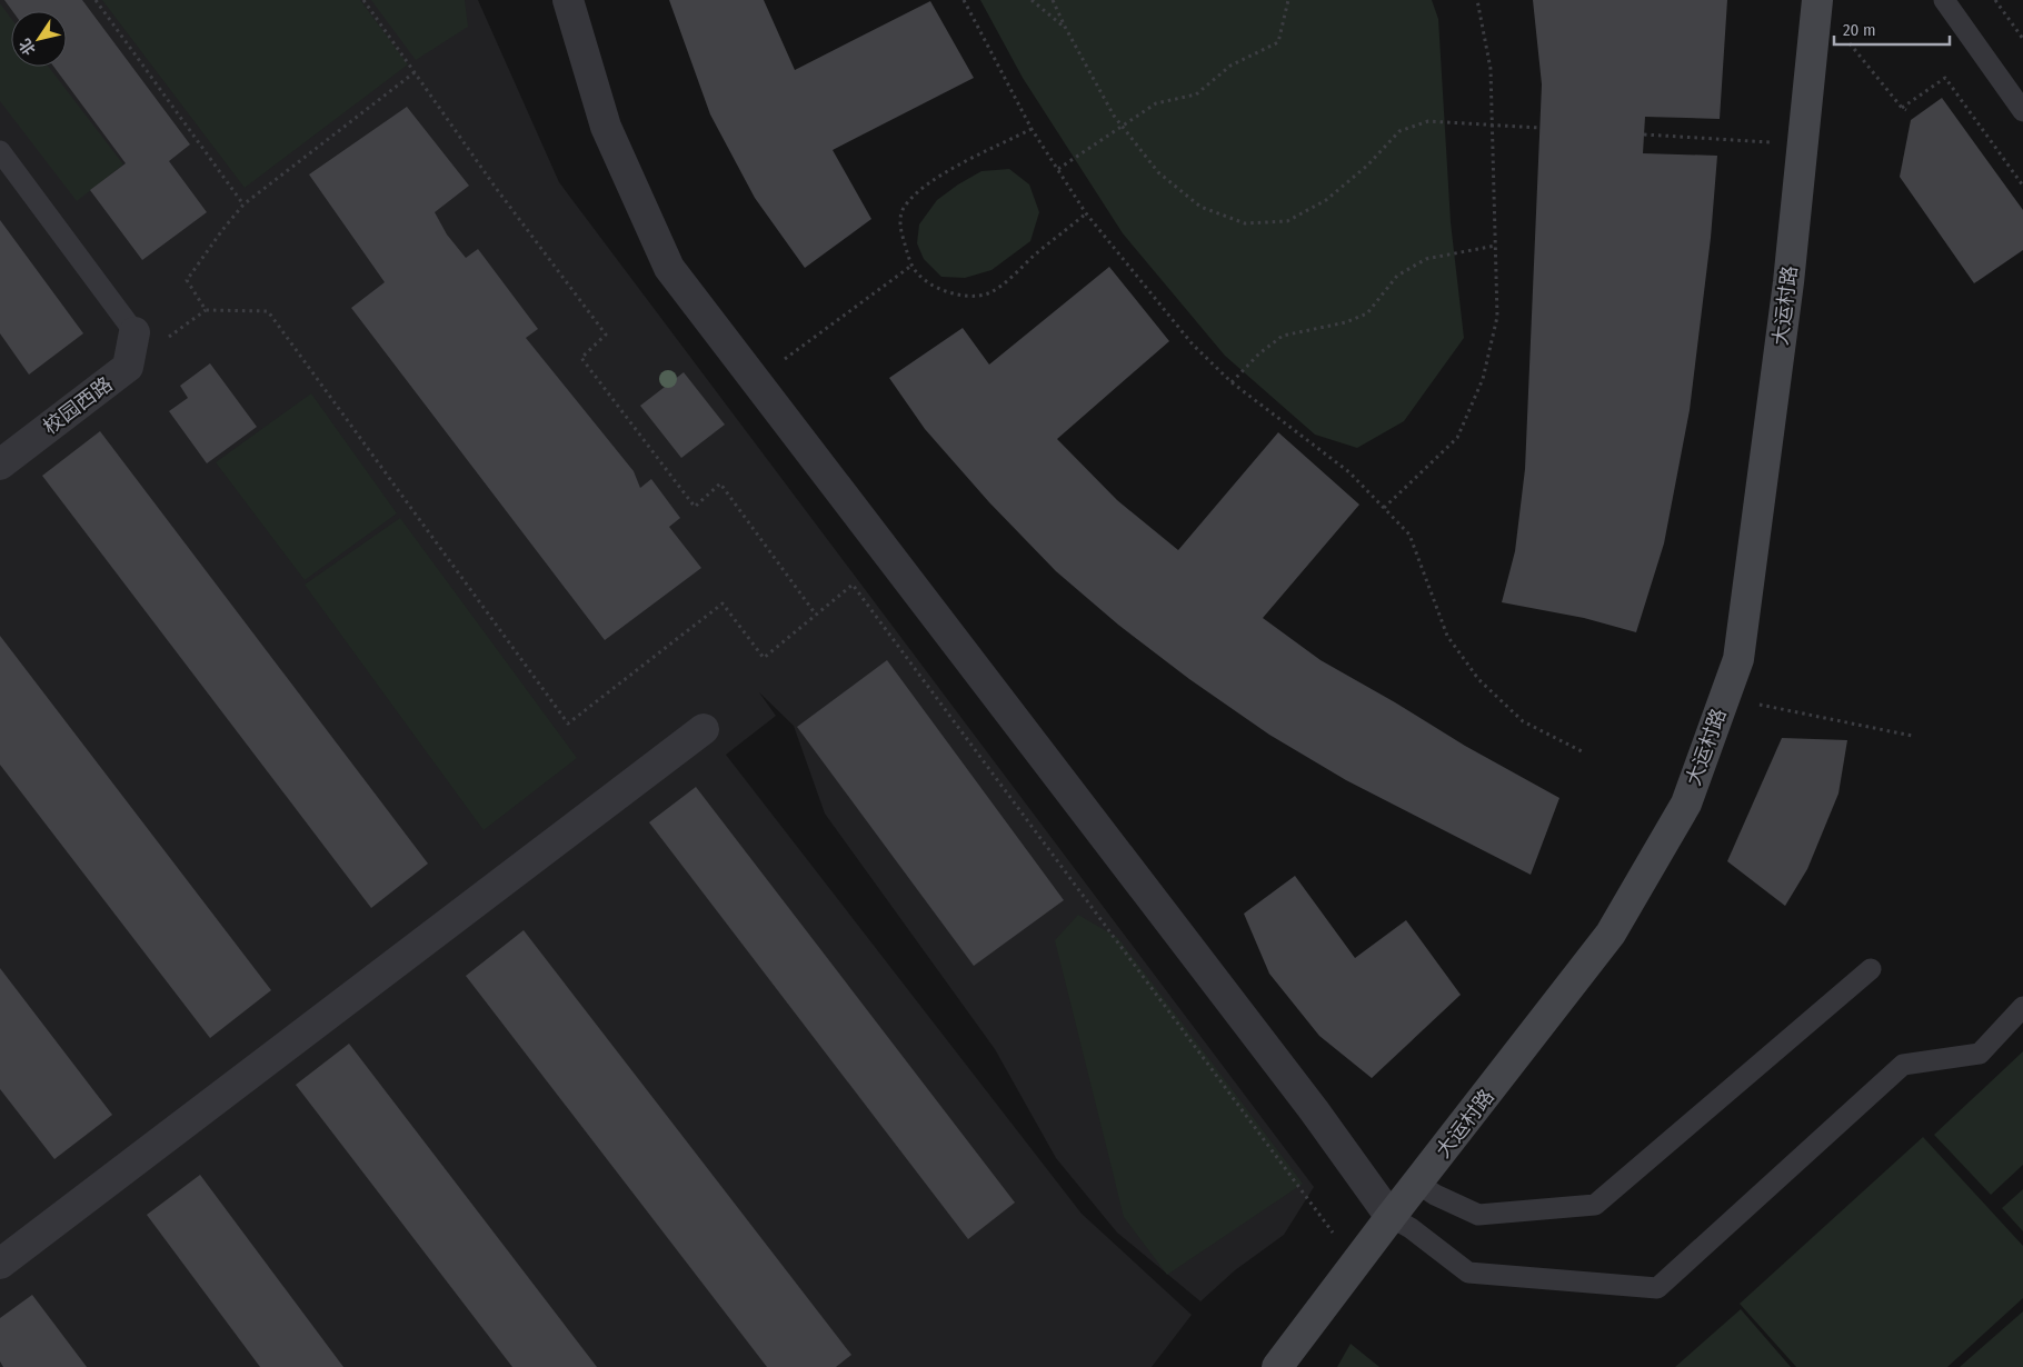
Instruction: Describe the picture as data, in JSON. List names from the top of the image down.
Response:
{
  "streets": {
    "street": ["大运村路", "校园西路"]
  },
  "scale_bar": "20 m",
  "north": "bottom left"
}
